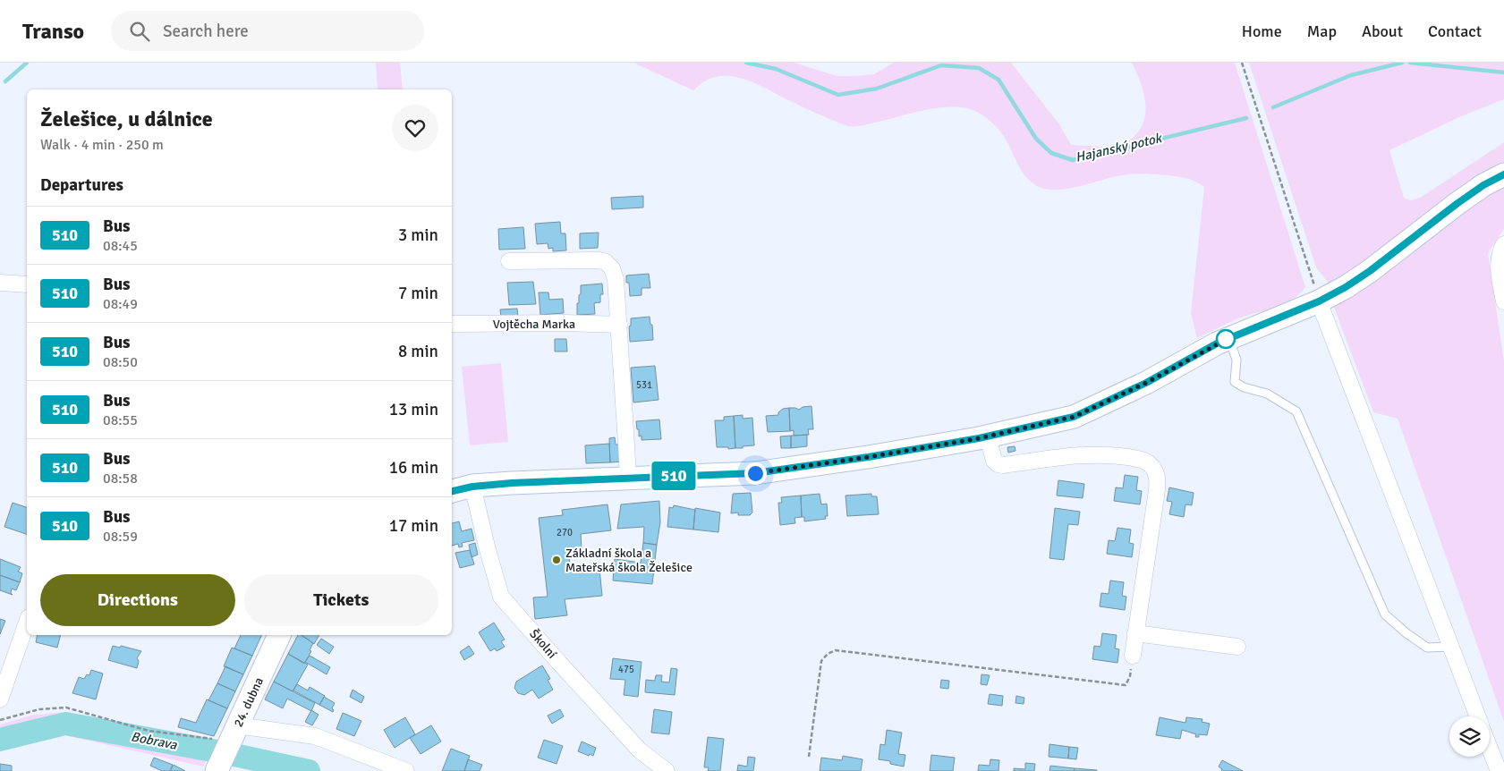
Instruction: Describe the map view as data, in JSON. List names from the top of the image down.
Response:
{
  "streets": {
    "main road": ["24. dubna"],
    "street": ["Vojtěcha Marka", "Školní"]
  },
  "water": ["Hajanský potok", "Bobrava"],
  "places": ["Základní škola a Mateřská škola Želešice"],
  "lines": ["bus line 510"],
  "house_numbers": ["531", "270", "475"],
  "page": {
    "header": "Transo",
    "search": "Search here",
    "nav": [
      "Home",
      "Map",
      "About",
      "Contact"
    ],
    "on_map": "510",
    "heading": [
      ["Želešice, u dálnice", "Walk · 4 min · 250 m"],
      "Departures"
    ],
    "list": [
      {
        "mark": "510",
        "name": "Bus",
        "note": "08:45",
        "value": "3 min"
      },
      {
        "mark": "510",
        "name": "Bus",
        "note": "08:49",
        "value": "7 min"
      },
      {
        "mark": "510",
        "name": "Bus",
        "note": "08:50",
        "value": "8 min"
      },
      {
        "mark": "510",
        "name": "Bus",
        "note": "08:55",
        "value": "13 min"
      },
      {
        "mark": "510",
        "name": "Bus",
        "note": "08:58",
        "value": "16 min"
      },
      {
        "mark": "510",
        "name": "Bus",
        "note": "08:59",
        "value": "17 min"
      }
    ],
    "buttons": ["Directions", "Tickets"]
  }
}
